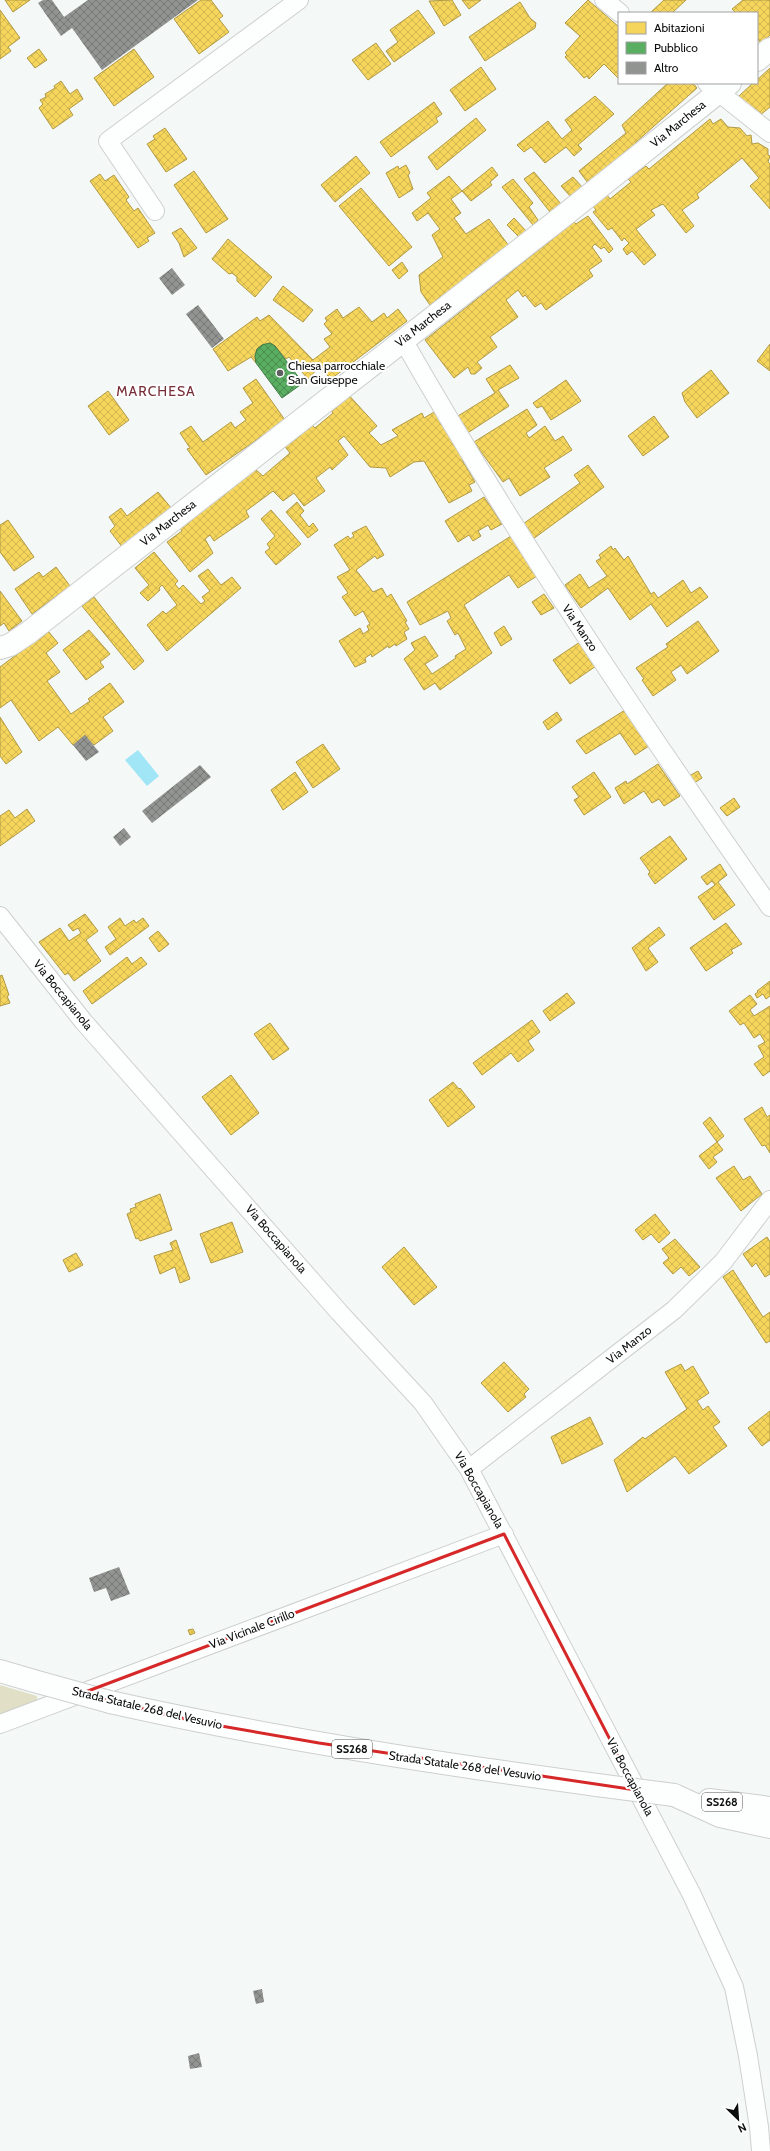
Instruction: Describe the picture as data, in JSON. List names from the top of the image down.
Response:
{
  "streets": {
    "main road": ["Via Marchesa", "Strada Statale 268 del Vesuvio", "SS268"],
    "street": ["Via Manzo", "Via Boccapianola", "Via Vicinale Cirillo"]
  },
  "crossings": [
    ["Via Marchesa", "Via Manzo"],
    ["Via Manzo", "Via Boccapianola"],
    ["Via Boccapianola", "Via Vicinale Cirillo"]
  ],
  "districts": ["MARCHESA"],
  "places": ["Chiesa parrocchiale San Giuseppe"],
  "legend": ["Abitazioni", "Pubblico", "Altro"],
  "north": "bottom right"
}
